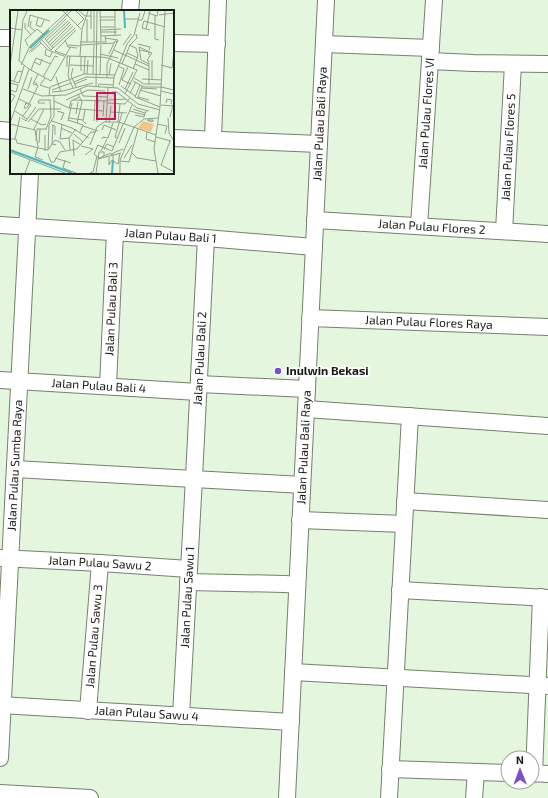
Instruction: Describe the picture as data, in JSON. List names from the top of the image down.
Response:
{
  "streets": {
    "street": [
      "Jalan Pulau Flores VI",
      "Jalan Pulau Bali Raya",
      "Jalan Pulau Flores 5",
      "Jalan Pulau Flores 2",
      "Jalan Pulau Bali 1",
      "Jalan Pulau Bali 3",
      "Jalan Pulau Flores Raya",
      "Jalan Pulau Bali 2",
      "Jalan Pulau Bali 4",
      "Jalan Pulau Sumba Raya",
      "Jalan Pulau Sawu 2",
      "Jalan Pulau Sawu 1",
      "Jalan Pulau Sawu 3",
      "Jalan Pulau Sawu 4"
    ]
  },
  "crossings": [
    ["Jalan Pulau Flores VI", "Jalan Pulau Flores 2"],
    ["Jalan Pulau Bali Raya", "Jalan Pulau Flores 2"],
    ["Jalan Pulau Bali Raya", "Jalan Pulau Bali 1"],
    ["Jalan Pulau Bali Raya", "Jalan Pulau Flores Raya"],
    ["Jalan Pulau Bali Raya", "Jalan Pulau Bali 4"],
    ["Jalan Pulau Bali Raya", "Jalan Pulau Sawu 2"],
    ["Jalan Pulau Bali Raya", "Jalan Pulau Sawu 4"],
    ["Jalan Pulau Flores 5", "Jalan Pulau Flores 2"],
    ["Jalan Pulau Bali 1", "Jalan Pulau Bali 3"],
    ["Jalan Pulau Bali 1", "Jalan Pulau Bali 2"],
    ["Jalan Pulau Bali 1", "Jalan Pulau Sumba Raya"],
    ["Jalan Pulau Bali 3", "Jalan Pulau Bali 4"],
    ["Jalan Pulau Bali 2", "Jalan Pulau Bali 4"],
    ["Jalan Pulau Bali 2", "Jalan Pulau Sawu 1"],
    ["Jalan Pulau Bali 4", "Jalan Pulau Sumba Raya"],
    ["Jalan Pulau Sumba Raya", "Jalan Pulau Sawu 2"],
    ["Jalan Pulau Sumba Raya", "Jalan Pulau Sawu 4"],
    ["Jalan Pulau Sawu 2", "Jalan Pulau Sawu 1"],
    ["Jalan Pulau Sawu 2", "Jalan Pulau Sawu 3"],
    ["Jalan Pulau Sawu 1", "Jalan Pulau Sawu 4"],
    ["Jalan Pulau Sawu 3", "Jalan Pulau Sawu 4"]
  ],
  "places": ["Inulwin Bekasi"],
  "north": "top"
}
